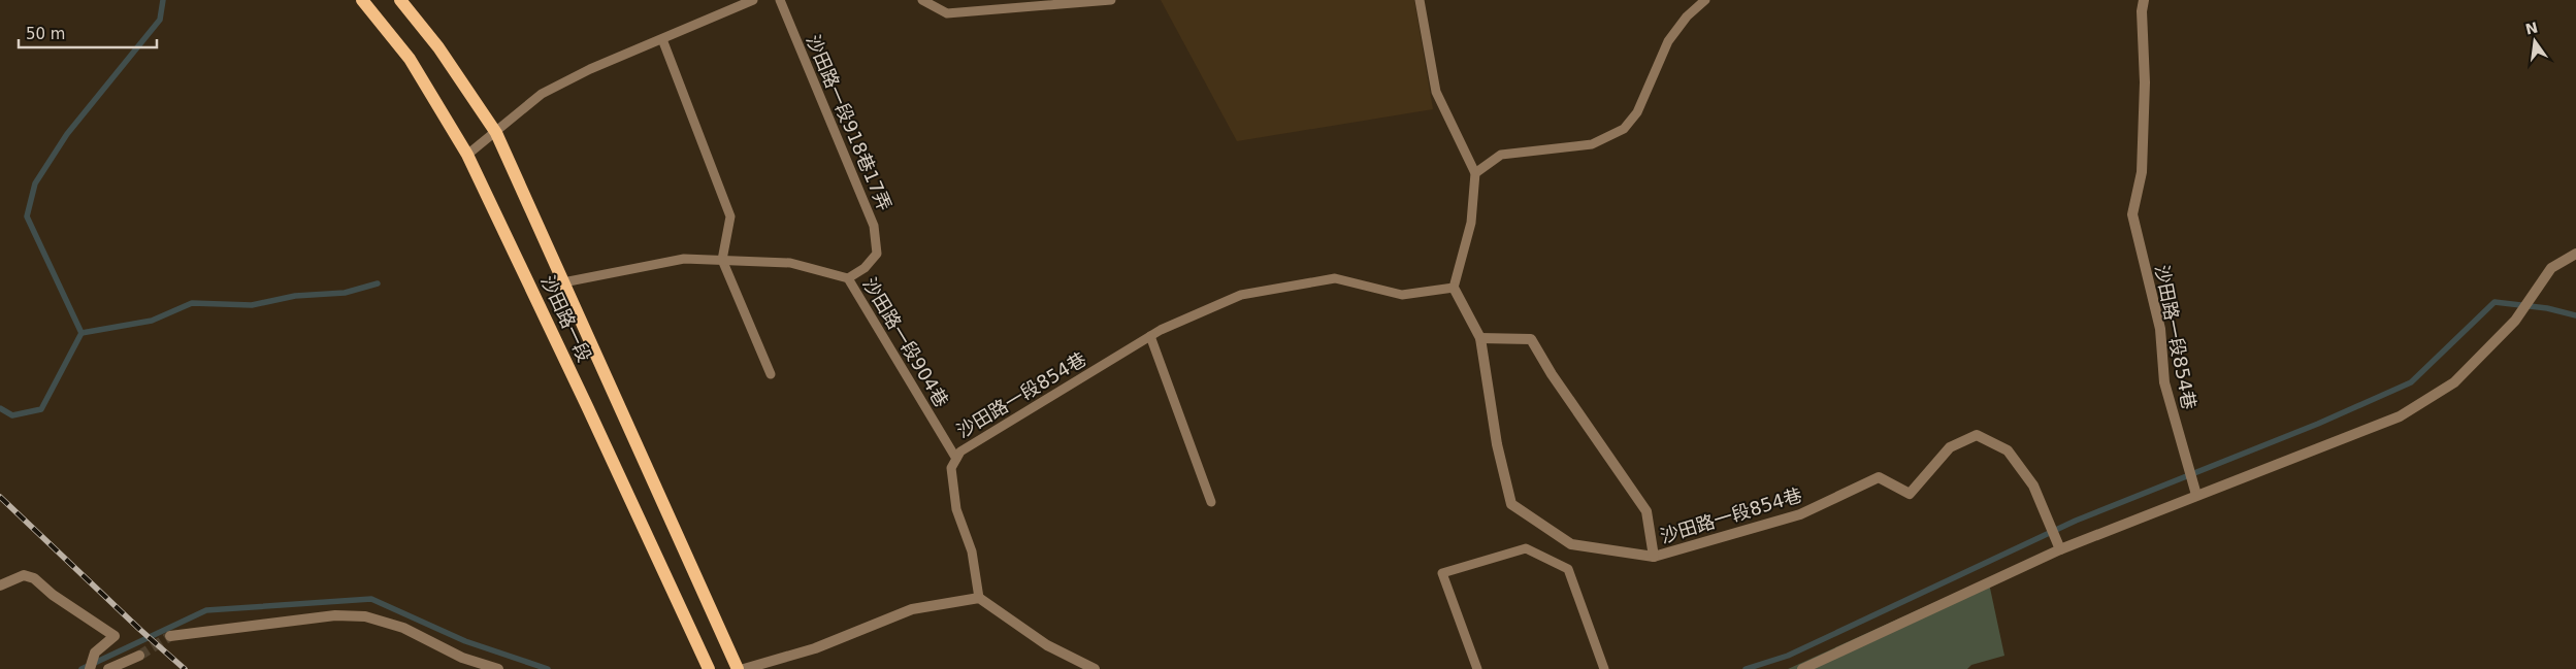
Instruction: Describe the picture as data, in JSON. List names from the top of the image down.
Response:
{
  "streets": {
    "main road": ["沙田路一段"],
    "street": ["沙田路一段854巷"],
    "lane": ["沙田路一段918巷17弄", "沙田路一段904巷"]
  },
  "crossings": [
    ["沙田路一段918巷17弄", "沙田路一段904巷"],
    ["沙田路一段", "沙田路一段904巷"],
    ["沙田路一段854巷", "沙田路一段904巷"]
  ],
  "scale_bar": "50 m",
  "north": "top"
}
